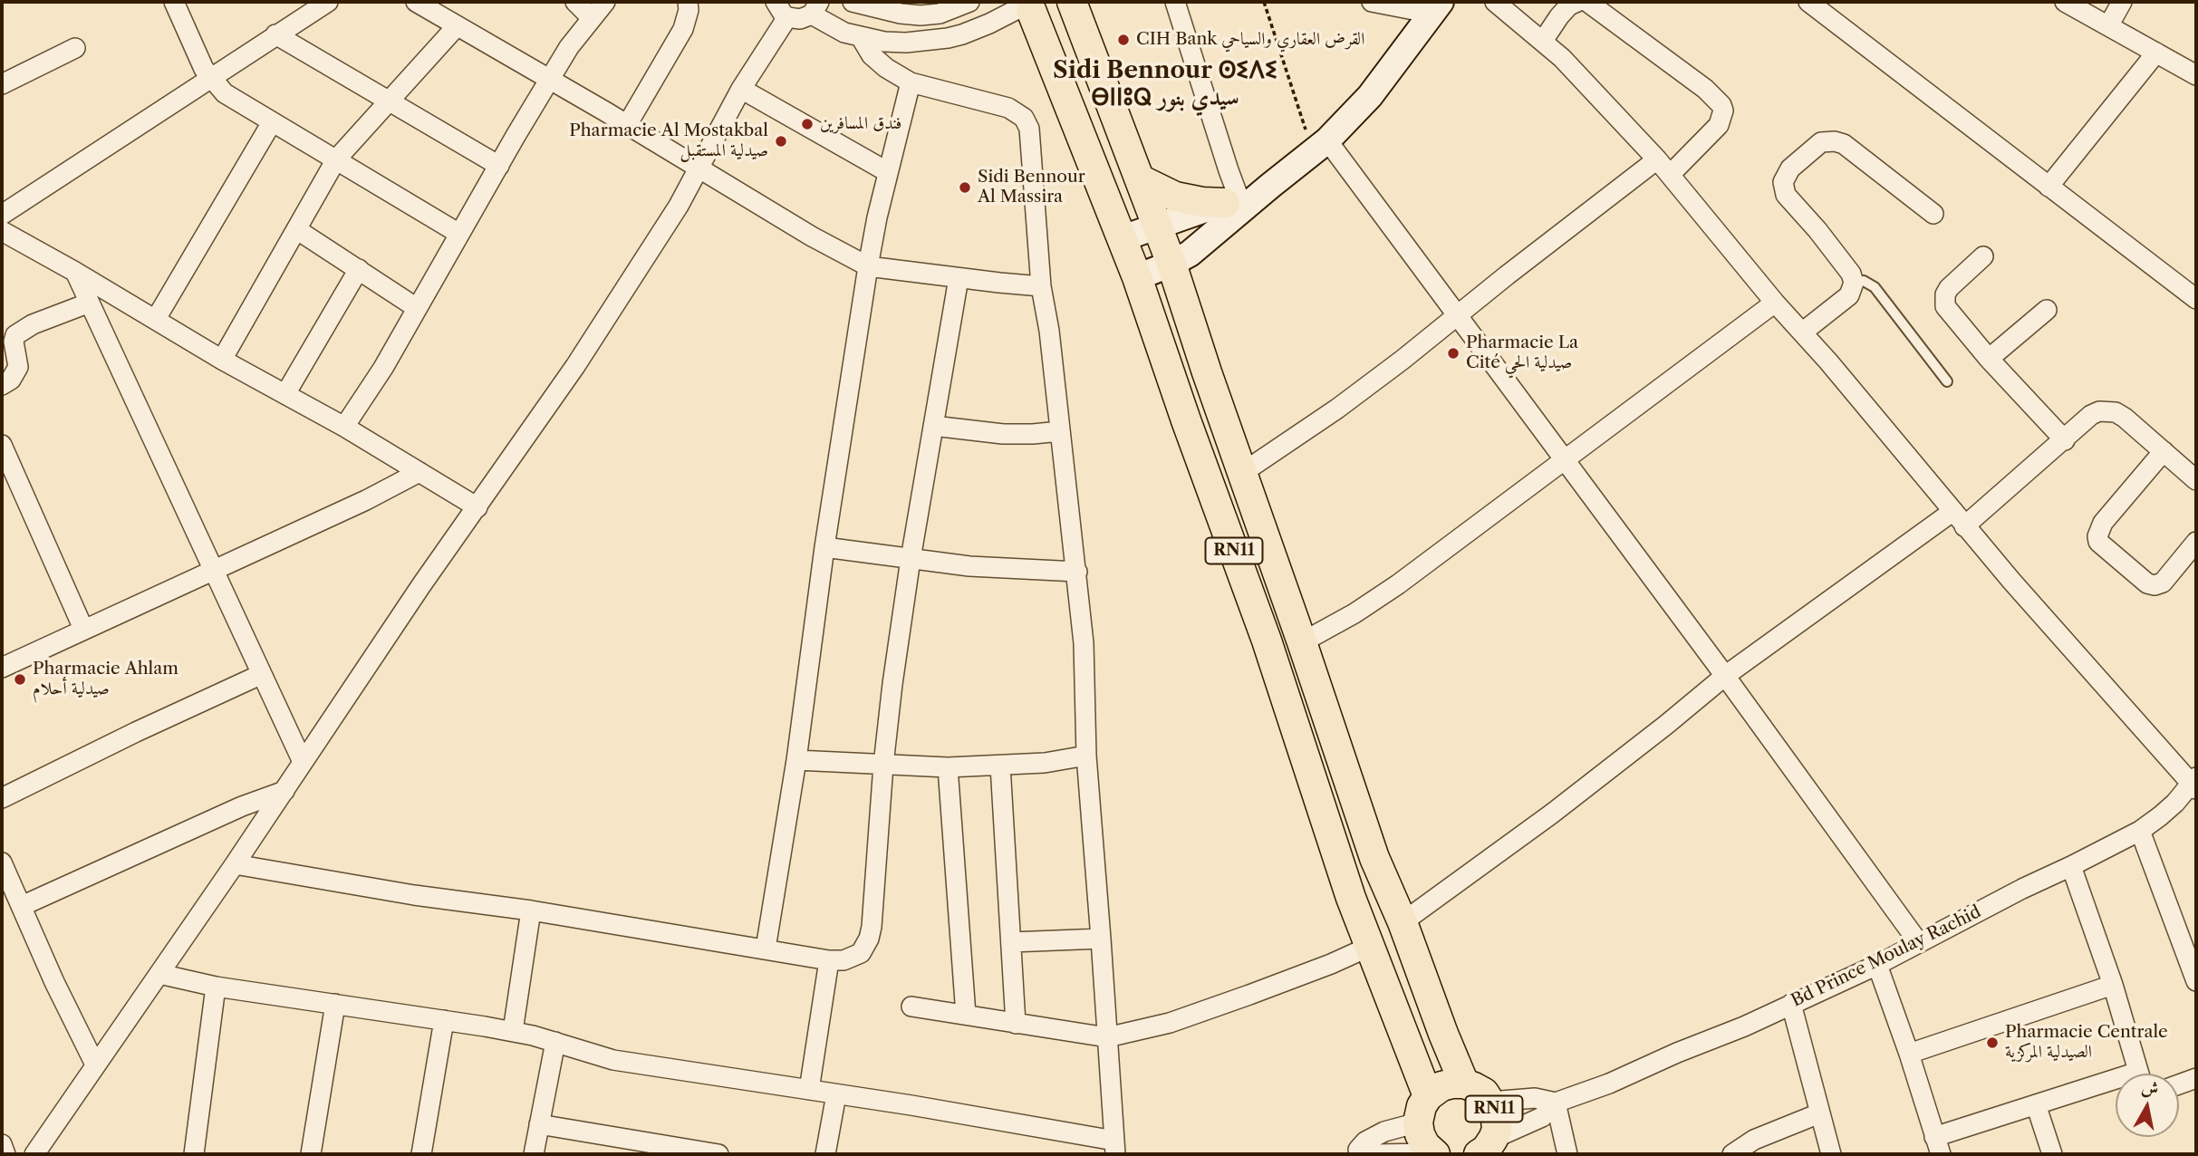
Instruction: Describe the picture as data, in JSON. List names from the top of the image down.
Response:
{
  "streets": {
    "main road": ["RN11"],
    "street": ["Bd Prince Moulay Rachid"]
  },
  "crossings": [
    ["RN11", "Bd Prince Moulay Rachid"]
  ],
  "districts": ["Sidi Bennour ⵙⵉⴷⵉ ⴱⵏⵏⵓⵕ سيدي بنور"],
  "places": [
    "CIH Bank القرض العقاري والسياحي",
    "فندق المسافرين",
    "Pharmacie Al Mostakbal صيدلية المستقبل",
    "Sidi Bennour Al Massira",
    "Pharmacie La Cité صيدلية الحي",
    "Pharmacie Ahlam صيدلية أحلام",
    "Pharmacie Centrale الصيدلية المركزية"
  ],
  "north": "top"
}
